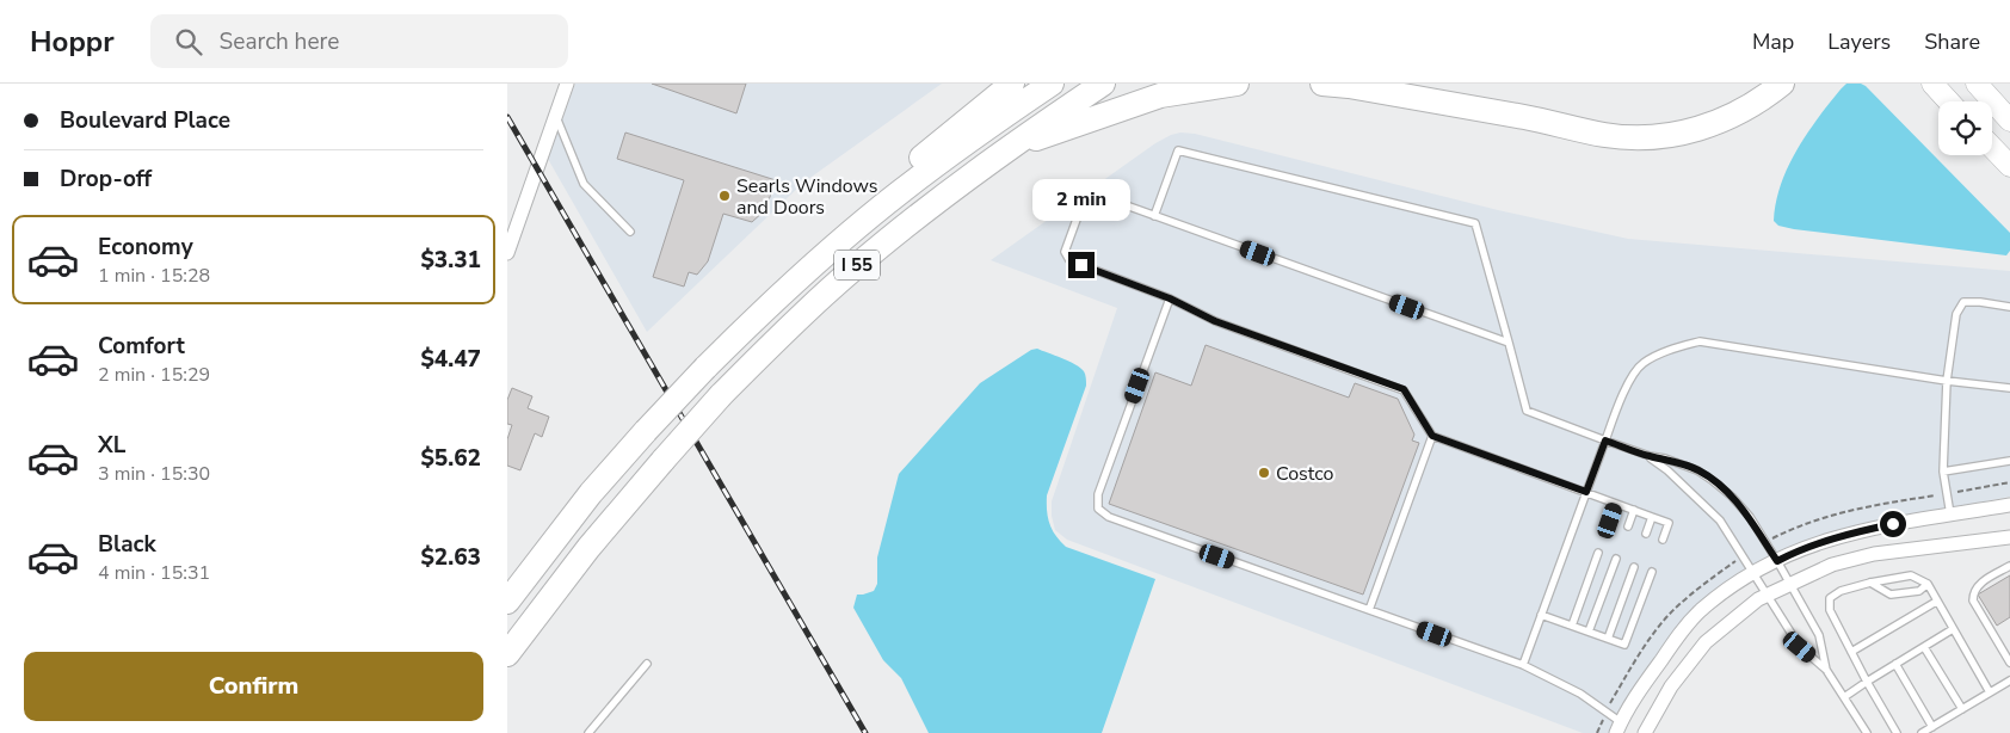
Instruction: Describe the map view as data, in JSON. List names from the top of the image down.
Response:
{
  "streets": {
    "highway": ["I 55"]
  },
  "places": ["Searls Windows and Doors", "Costco"],
  "page": {
    "header": "Hoppr",
    "search": "Search here",
    "nav": ["Map", "Layers", "Share"],
    "banner": ["Boulevard Place", "Drop-off"],
    "bubble": "2 min",
    "list": [
      {
        "name": "Economy",
        "note": "1 min · 15:28",
        "value": "$3.31"
      },
      {
        "name": "Comfort",
        "note": "2 min · 15:29",
        "value": "$4.47"
      },
      {
        "name": "XL",
        "note": "3 min · 15:30",
        "value": "$5.62"
      },
      {
        "name": "Black",
        "note": "4 min · 15:31",
        "value": "$2.63"
      }
    ],
    "buttons": "Confirm"
  }
}
